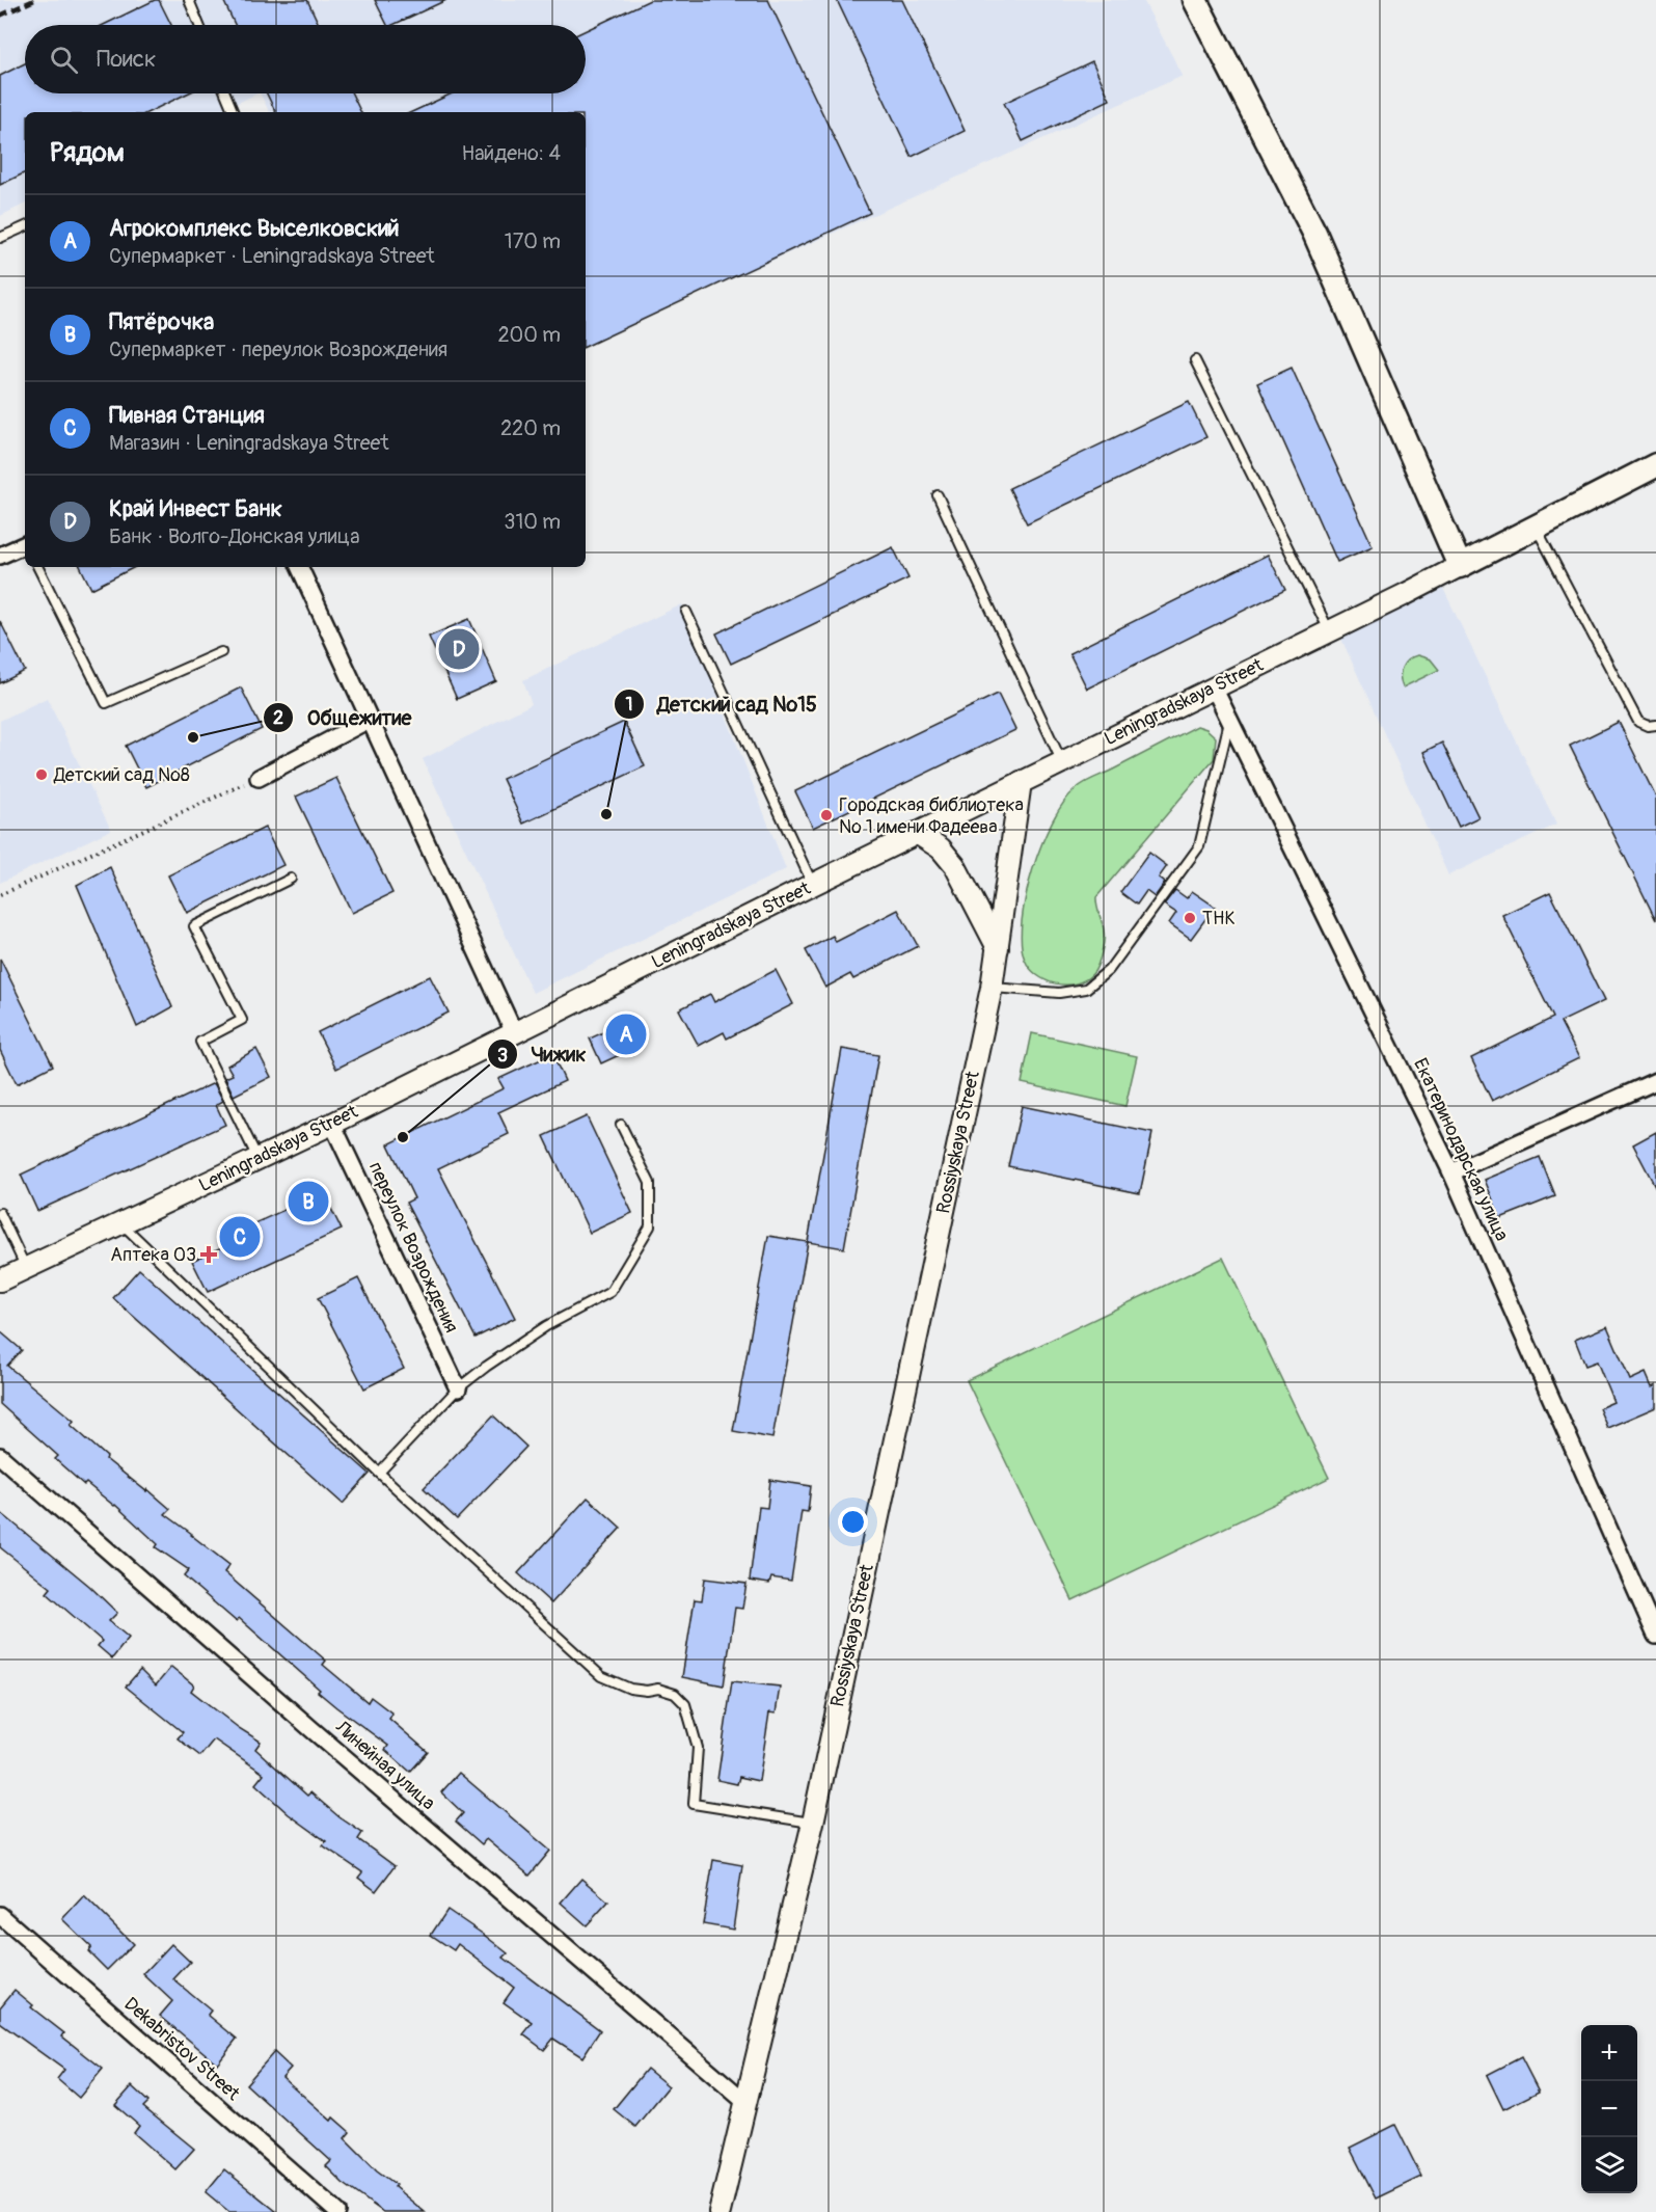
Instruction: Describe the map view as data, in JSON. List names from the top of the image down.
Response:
{
  "streets": {
    "street": [
      "Leningradskaya Street",
      "Rossiyskaya Street",
      "Екатеринодарская улица",
      "переулок Возрождения",
      "Линейная улица",
      "Dekabristov Street"
    ]
  },
  "crossings": [
    ["Leningradskaya Street", "Rossiyskaya Street"],
    ["Leningradskaya Street", "Екатеринодарская улица"],
    ["Leningradskaya Street", "переулок Возрождения"],
    ["Rossiyskaya Street", "Линейная улица"]
  ],
  "places": {
    "other": [
      "Общежитие",
      "Детский сад №8",
      "Детский сад №15",
      "Городская библиотека № 1 имени Фадеева",
      "ТНК",
      "Чижик"
    ],
    "health": ["Аптека 03"]
  },
  "page": {
    "search": "Поиск",
    "heading": ["Рядом", "Найдено: 4"],
    "list": [
      {
        "mark": "A",
        "name": "Агрокомплекс Выселковский",
        "note": "Супермаркет · Leningradskaya Street",
        "value": "170 m"
      },
      {
        "mark": "B",
        "name": "Пятёрочка",
        "note": "Супермаркет · переулок Возрождения",
        "value": "200 m"
      },
      {
        "mark": "C",
        "name": "Пивная Станция",
        "note": "Магазин · Leningradskaya Street",
        "value": "220 m"
      },
      {
        "mark": "D",
        "name": "Край Инвест Банк",
        "note": "Банк · Волго-Донская улица",
        "value": "310 m"
      }
    ],
    "pins": [
      "D",
      "A",
      "B",
      "C"
    ],
    "map_buttons": ["+", "−"]
  }
}
